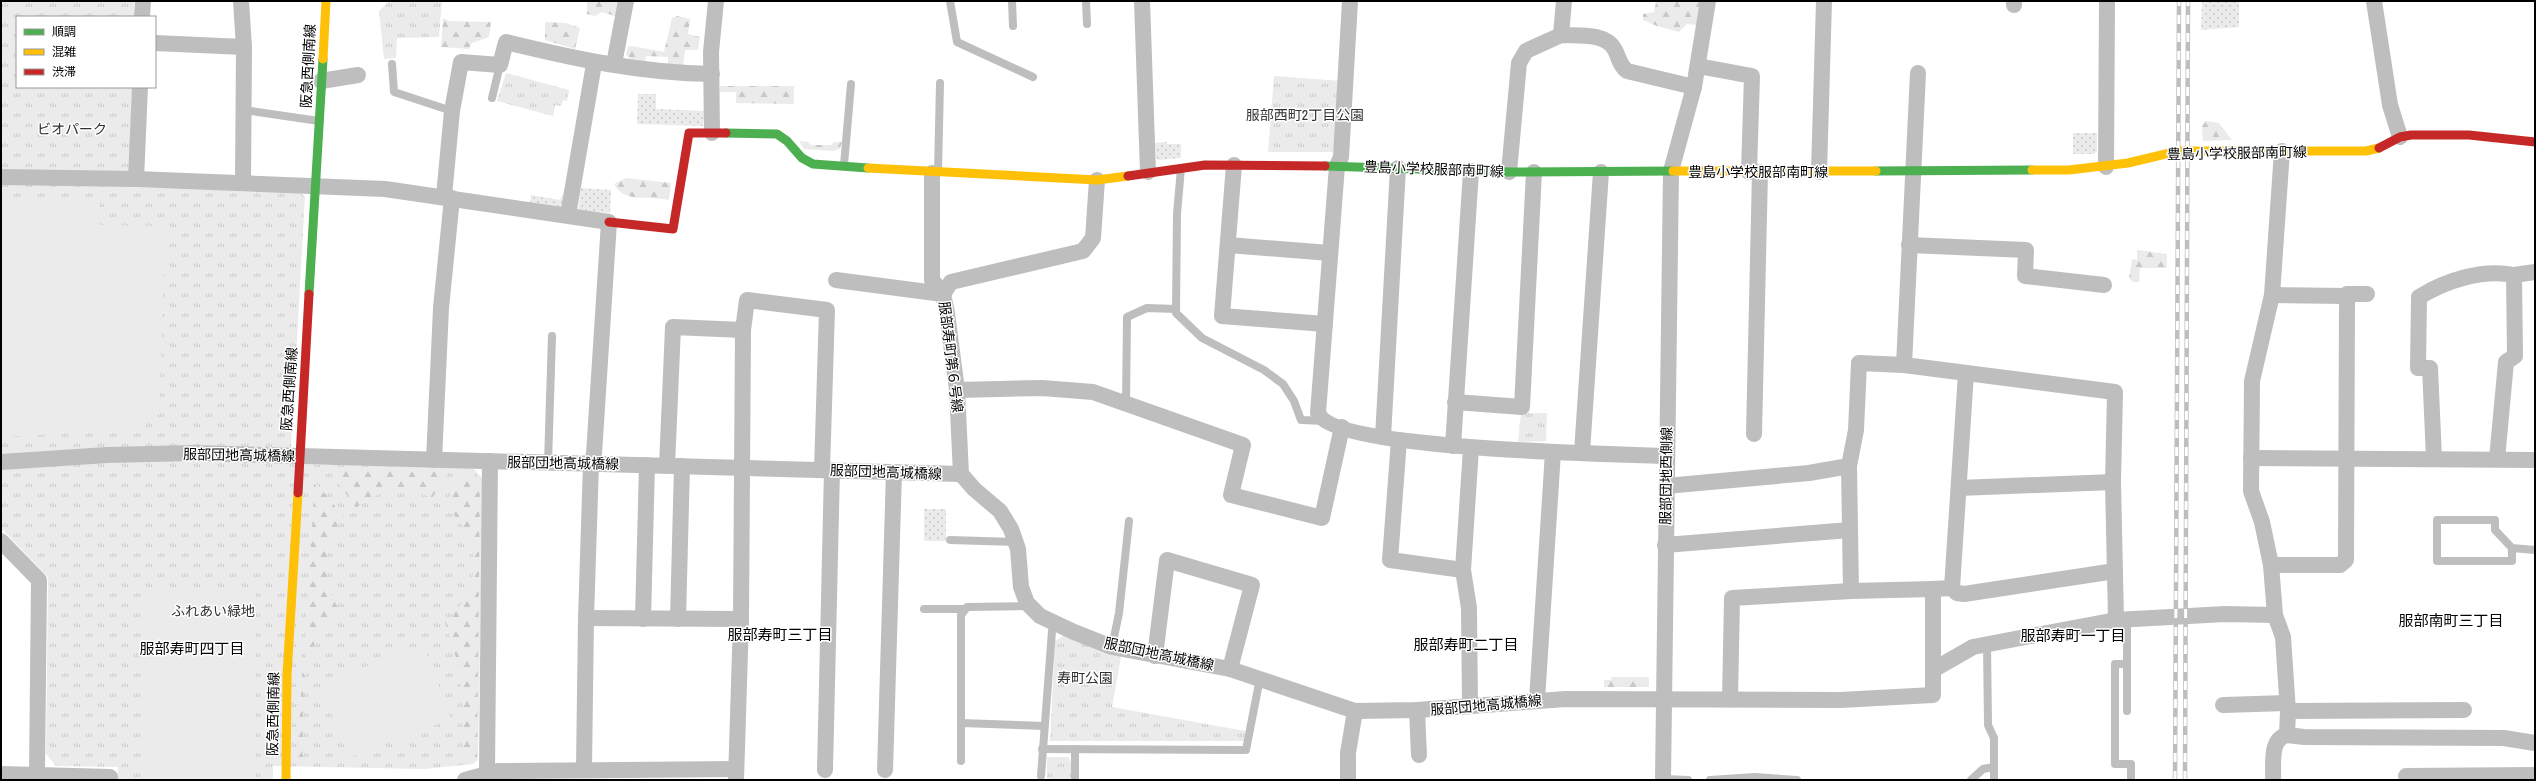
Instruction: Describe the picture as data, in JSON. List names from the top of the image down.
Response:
{
  "streets": {
    "street": [
      "阪急西側南線",
      "豊島小学校服部南町線",
      "服部寿町第６号線",
      "服部団地高城橋線",
      "服部団地西側線"
    ]
  },
  "crossings": [
    ["阪急西側南線", "服部団地高城橋線"],
    ["豊島小学校服部南町線", "服部寿町第６号線"],
    ["豊島小学校服部南町線", "服部団地西側線"],
    ["服部寿町第６号線", "服部団地高城橋線"],
    ["服部団地高城橋線", "服部団地西側線"]
  ],
  "districts": [
    "服部南町三丁目",
    "服部寿町三丁目",
    "服部寿町一丁目",
    "服部寿町二丁目",
    "服部寿町四丁目"
  ],
  "parks": [
    "服部西町2丁目公園",
    "ビオパーク",
    "ふれあい緑地",
    "寿町公園"
  ],
  "legend": ["順調", "混雑", "渋滞"]
}
